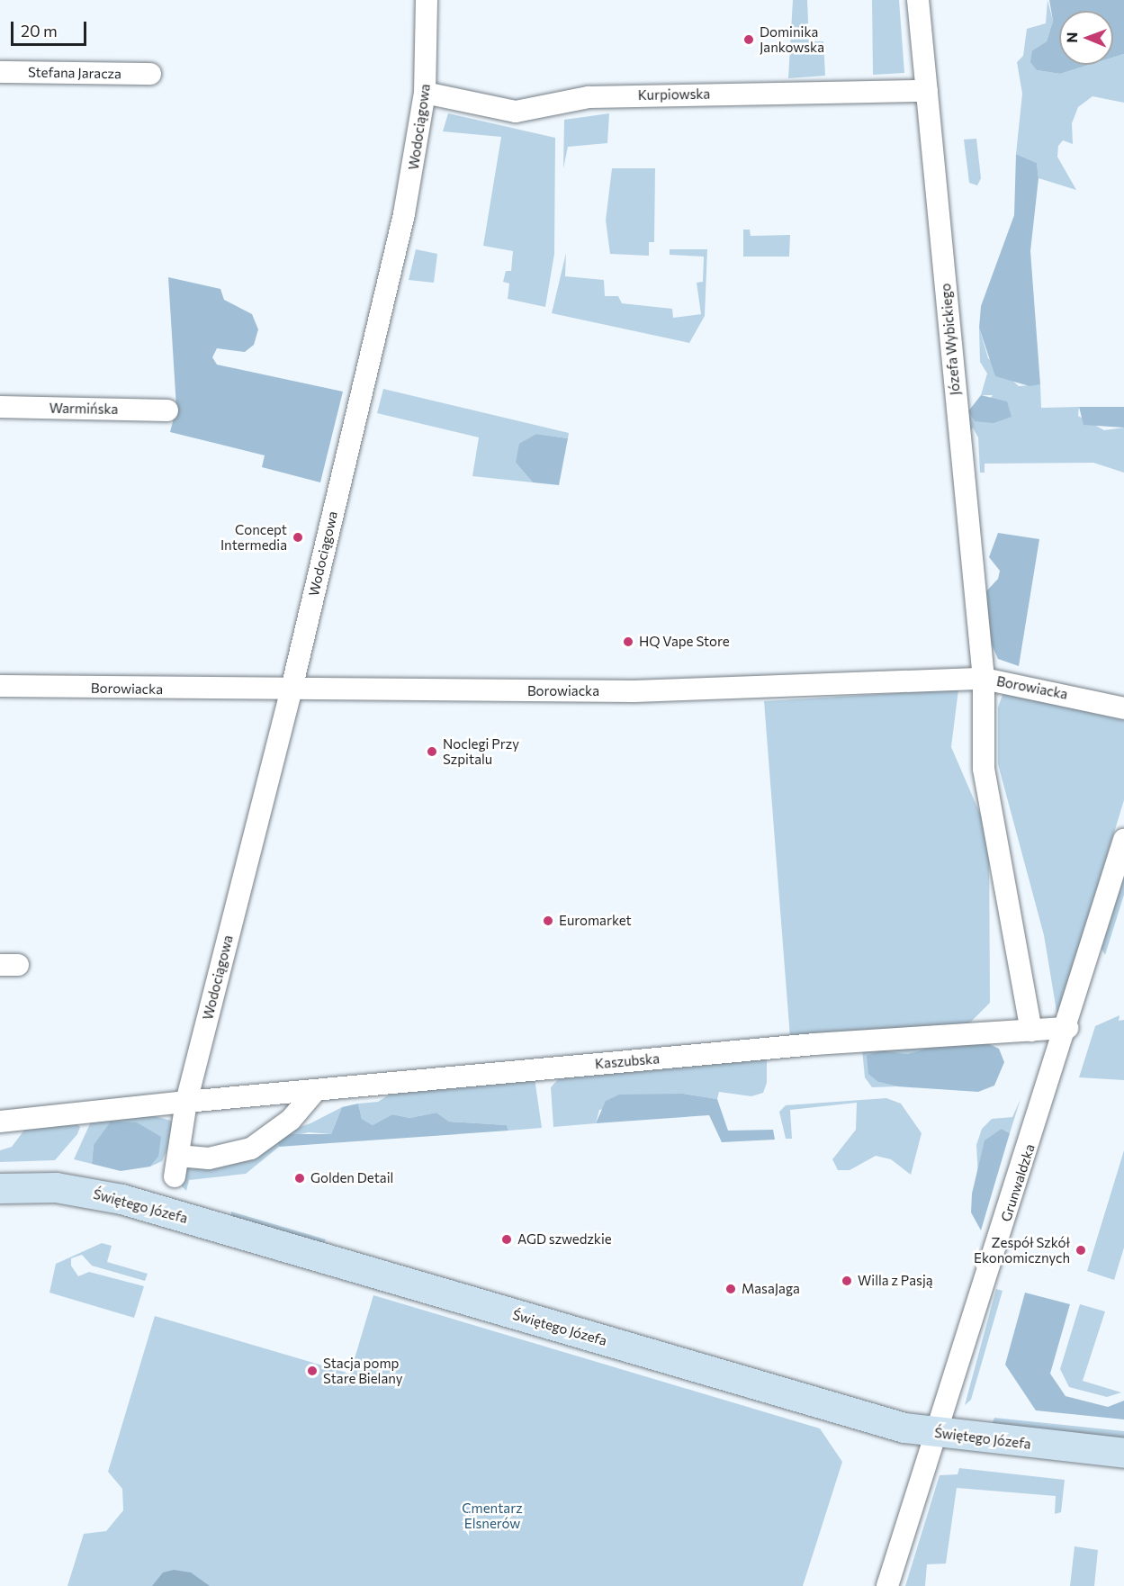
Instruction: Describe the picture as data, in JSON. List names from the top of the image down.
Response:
{
  "streets": {
    "street": [
      "Stefana Jaracza",
      "Kurpiowska",
      "Wodociągowa",
      "Józefa Wybickiego",
      "Warmińska",
      "Borowiacka",
      "Kaszubska",
      "Grunwaldzka",
      "Świętego Józefa"
    ]
  },
  "crossings": [
    ["Kurpiowska", "Wodociągowa"],
    ["Kurpiowska", "Józefa Wybickiego"],
    ["Wodociągowa", "Borowiacka"],
    ["Wodociągowa", "Kaszubska"],
    ["Józefa Wybickiego", "Borowiacka"],
    ["Józefa Wybickiego", "Kaszubska"],
    ["Kaszubska", "Grunwaldzka"],
    ["Grunwaldzka", "Świętego Józefa"]
  ],
  "parks": ["Cmentarz Elsnerów"],
  "places": [
    "Dominika Jankowska",
    "Concept Intermedia",
    "HQ Vape Store",
    "Noclegi Przy Szpitalu",
    "Euromarket",
    "Golden Detail",
    "AGD szwedzkie",
    "Zespół Szkół Ekonomicznych",
    "Willa z Pasją",
    "MasaJaga",
    "Stacja pomp Stare Bielany"
  ],
  "scale_bar": "20 m",
  "north": "left"
}
